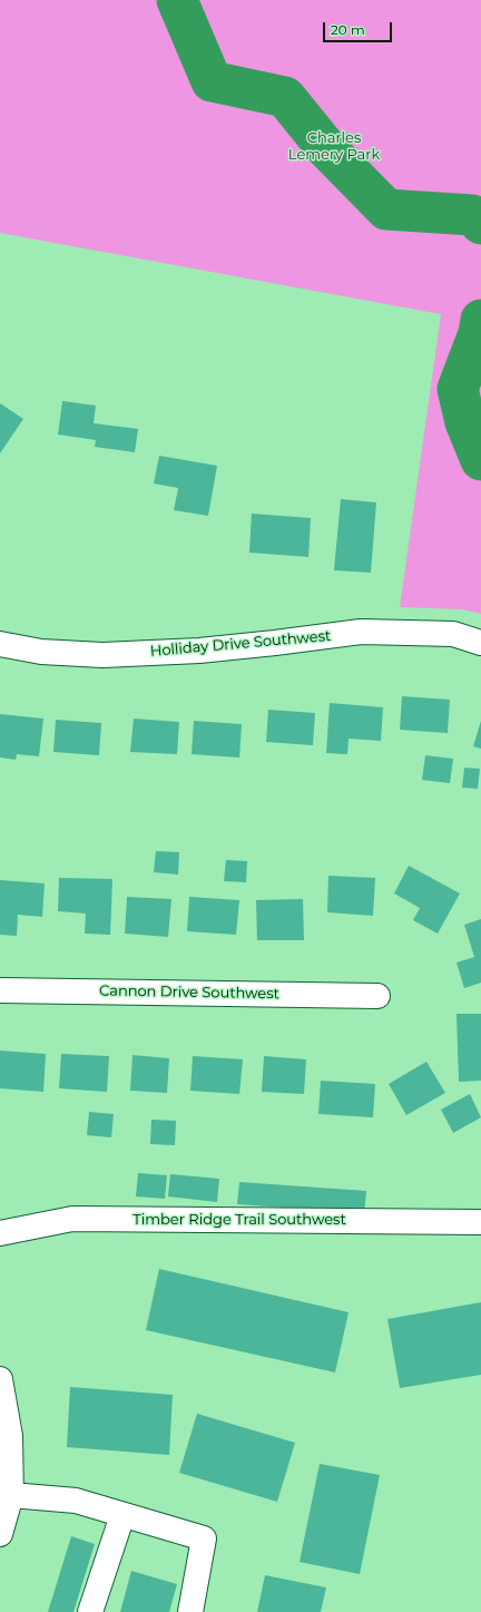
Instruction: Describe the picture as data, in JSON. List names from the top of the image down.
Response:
{
  "streets": {
    "street": ["Holliday Drive Southwest", "Cannon Drive Southwest", "Timber Ridge Trail Southwest"]
  },
  "parks": ["Charles Lemery Park"],
  "scale_bar": "20 m"
}
